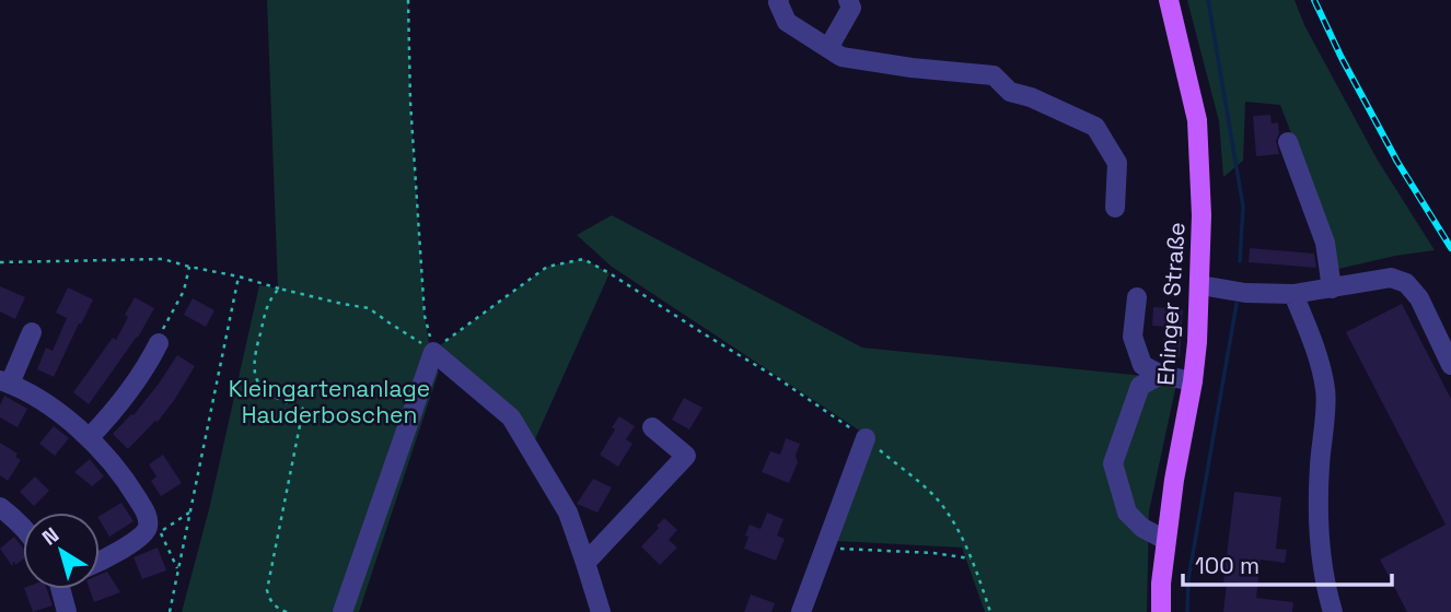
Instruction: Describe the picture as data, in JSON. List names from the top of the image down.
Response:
{
  "streets": {
    "main road": ["Ehinger Straße"]
  },
  "parks": ["Kleingartenanlage Hauderboschen"],
  "scale_bar": "100 m",
  "north": "top left"
}
